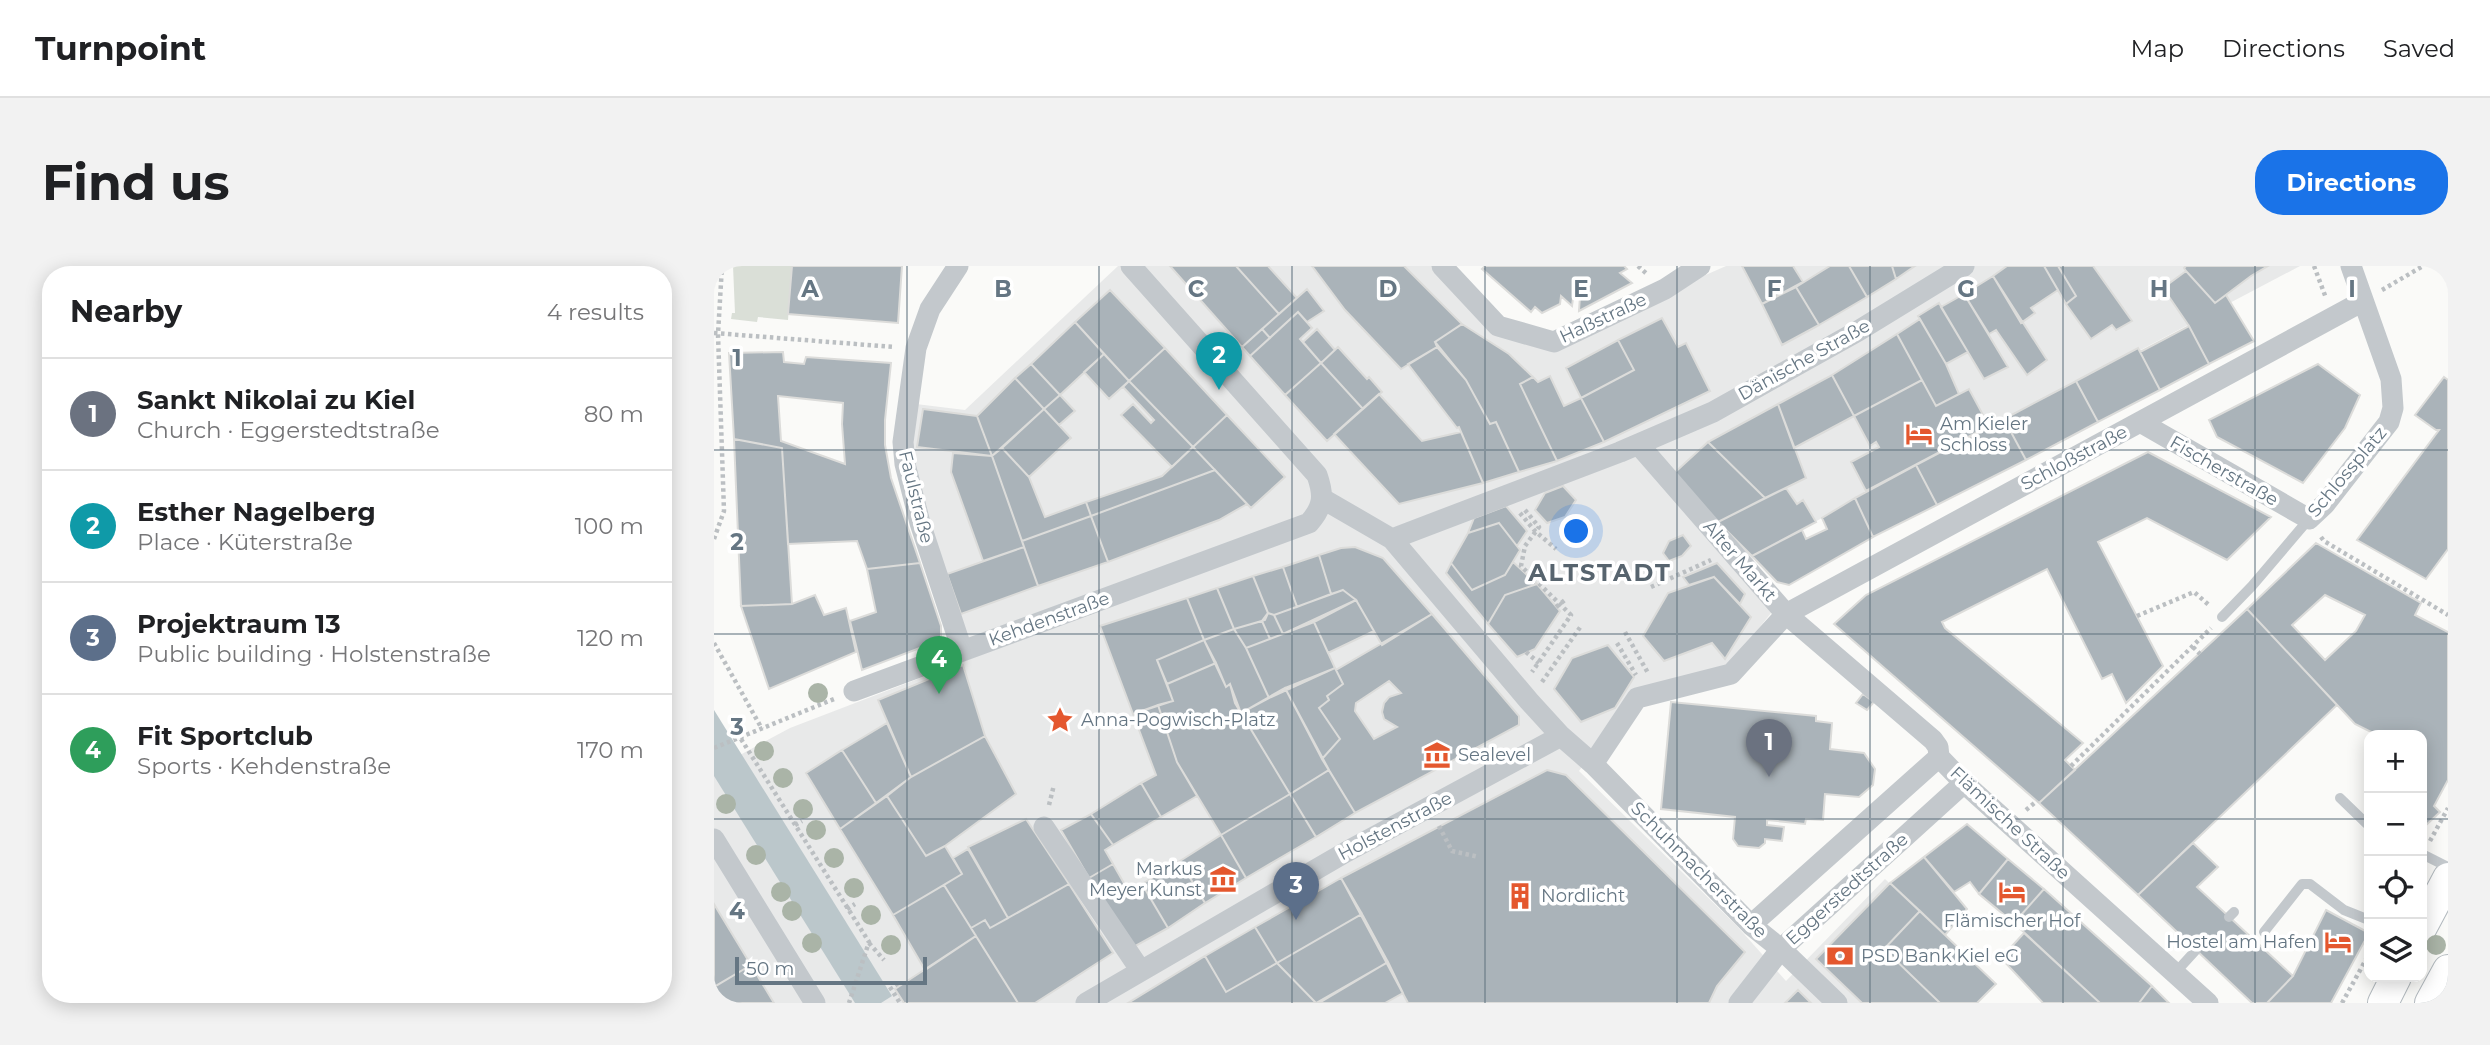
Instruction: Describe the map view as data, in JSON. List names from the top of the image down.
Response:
{
  "streets": {
    "street": [
      "Haßstraße",
      "Dänische Straße",
      "Schloßstraße",
      "Fischerstraße",
      "Schlossplatz",
      "Faulstraße",
      "Alter Markt",
      "Kehdenstraße",
      "Flämische Straße",
      "Holstenstraße",
      "Schuhmacherstraße",
      "Eggerstedtstraße"
    ]
  },
  "crossings": [
    ["Dänische Straße", "Alter Markt"],
    ["Schloßstraße", "Fischerstraße"],
    ["Schloßstraße", "Schlossplatz"],
    ["Schloßstraße", "Alter Markt"],
    ["Schloßstraße", "Flämische Straße"],
    ["Fischerstraße", "Schlossplatz"],
    ["Faulstraße", "Kehdenstraße"],
    ["Alter Markt", "Flämische Straße"],
    ["Alter Markt", "Schuhmacherstraße"],
    ["Flämische Straße", "Eggerstedtstraße"],
    ["Schuhmacherstraße", "Eggerstedtstraße"]
  ],
  "districts": ["ALTSTADT"],
  "places": {
    "hotel": ["Am Kieler Schloss", "Flämischer Hof", "Hostel am Hafen"],
    "place": ["Anna-Pogwisch-Platz"],
    "museum": ["Sealevel", "Markus Meyer Kunst"],
    "building": ["Nordlicht"],
    "bank": ["PSD Bank Kiel eG"]
  },
  "scale_bar": "50 m",
  "page": {
    "header": "Turnpoint",
    "nav": ["Map", "Directions", "Saved"],
    "buttons": "Directions",
    "title": "Find us",
    "heading": ["Nearby", "4 results"],
    "pins": [
      "2",
      "4",
      "1",
      "3"
    ],
    "list": [
      {
        "mark": "1",
        "name": "Sankt Nikolai zu Kiel",
        "note": "Church · Eggerstedtstraße",
        "value": "80 m"
      },
      {
        "mark": "2",
        "name": "Esther Nagelberg",
        "note": "Place · Küterstraße",
        "value": "100 m"
      },
      {
        "mark": "3",
        "name": "Projektraum 13",
        "note": "Public building · Holstenstraße",
        "value": "120 m"
      },
      {
        "mark": "4",
        "name": "Fit Sportclub",
        "note": "Sports · Kehdenstraße",
        "value": "170 m"
      }
    ],
    "map_buttons": ["+", "−"],
    "scale": "50 m"
  },
  "grid": {
    "columns": [
      "A",
      "B",
      "C",
      "D",
      "E",
      "F",
      "G",
      "H",
      "I"
    ],
    "rows": [
      "1",
      "2",
      "3",
      "4"
    ]
  }
}
